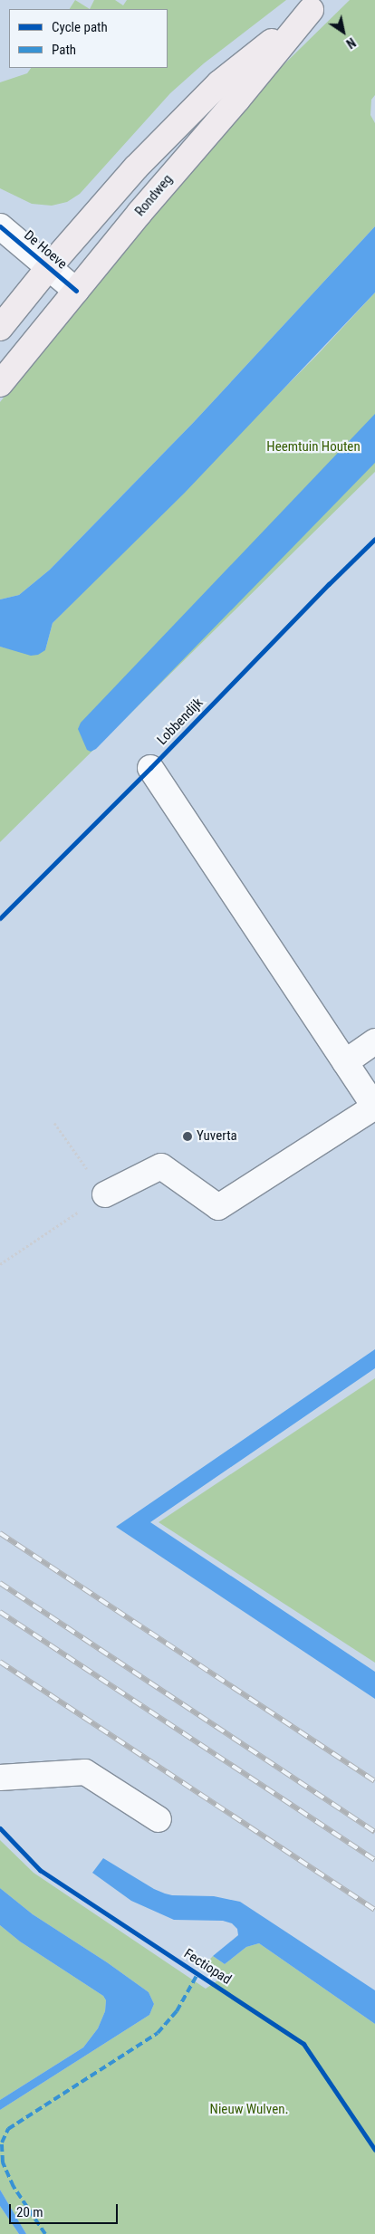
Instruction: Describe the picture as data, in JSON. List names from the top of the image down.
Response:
{
  "streets": {
    "main road": ["Rondweg"],
    "street": ["De Hoeve"],
    "cycle path": ["Lobbendijk", "Fectiopad"]
  },
  "crossings": [
    ["Rondweg", "De Hoeve"]
  ],
  "parks": ["Heemtuin Houten", "Nieuw Wulven."],
  "places": ["Yuverta"],
  "legend": ["Cycle path", "Path"],
  "scale_bar": "20 m",
  "north": "bottom right"
}
